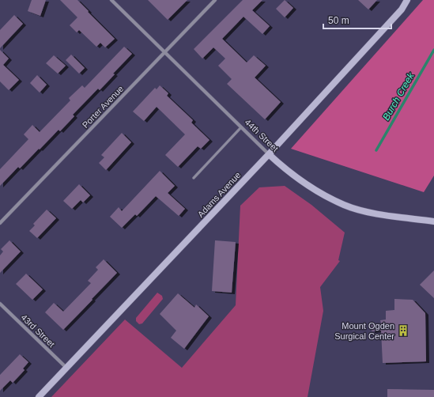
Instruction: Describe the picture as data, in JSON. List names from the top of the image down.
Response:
{
  "streets": {
    "street": [
      "Porter Avenue",
      "44th Street",
      "Adams Avenue",
      "43rd Street"
    ]
  },
  "crossings": [
    ["Porter Avenue", "44th Street"],
    ["44th Street", "Adams Avenue"],
    ["Adams Avenue", "43rd Street"]
  ],
  "water": ["Burch Creek"],
  "places": {
    "building": ["Mount Ogden Surgical Center"]
  },
  "scale_bar": "50 m"
}
